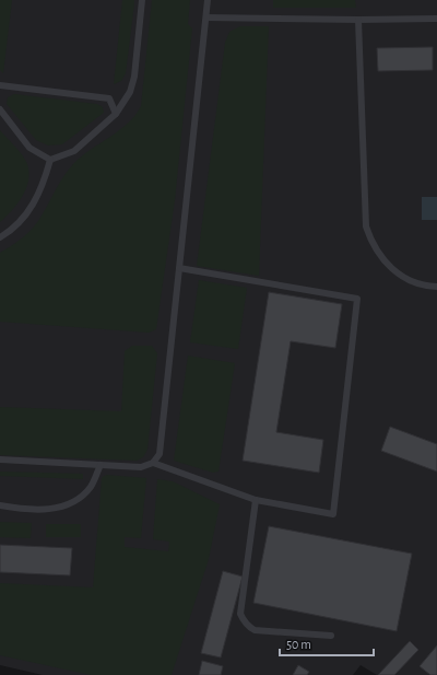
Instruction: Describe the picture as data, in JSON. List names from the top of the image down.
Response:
{
  "scale_bar": "50 m"
}
